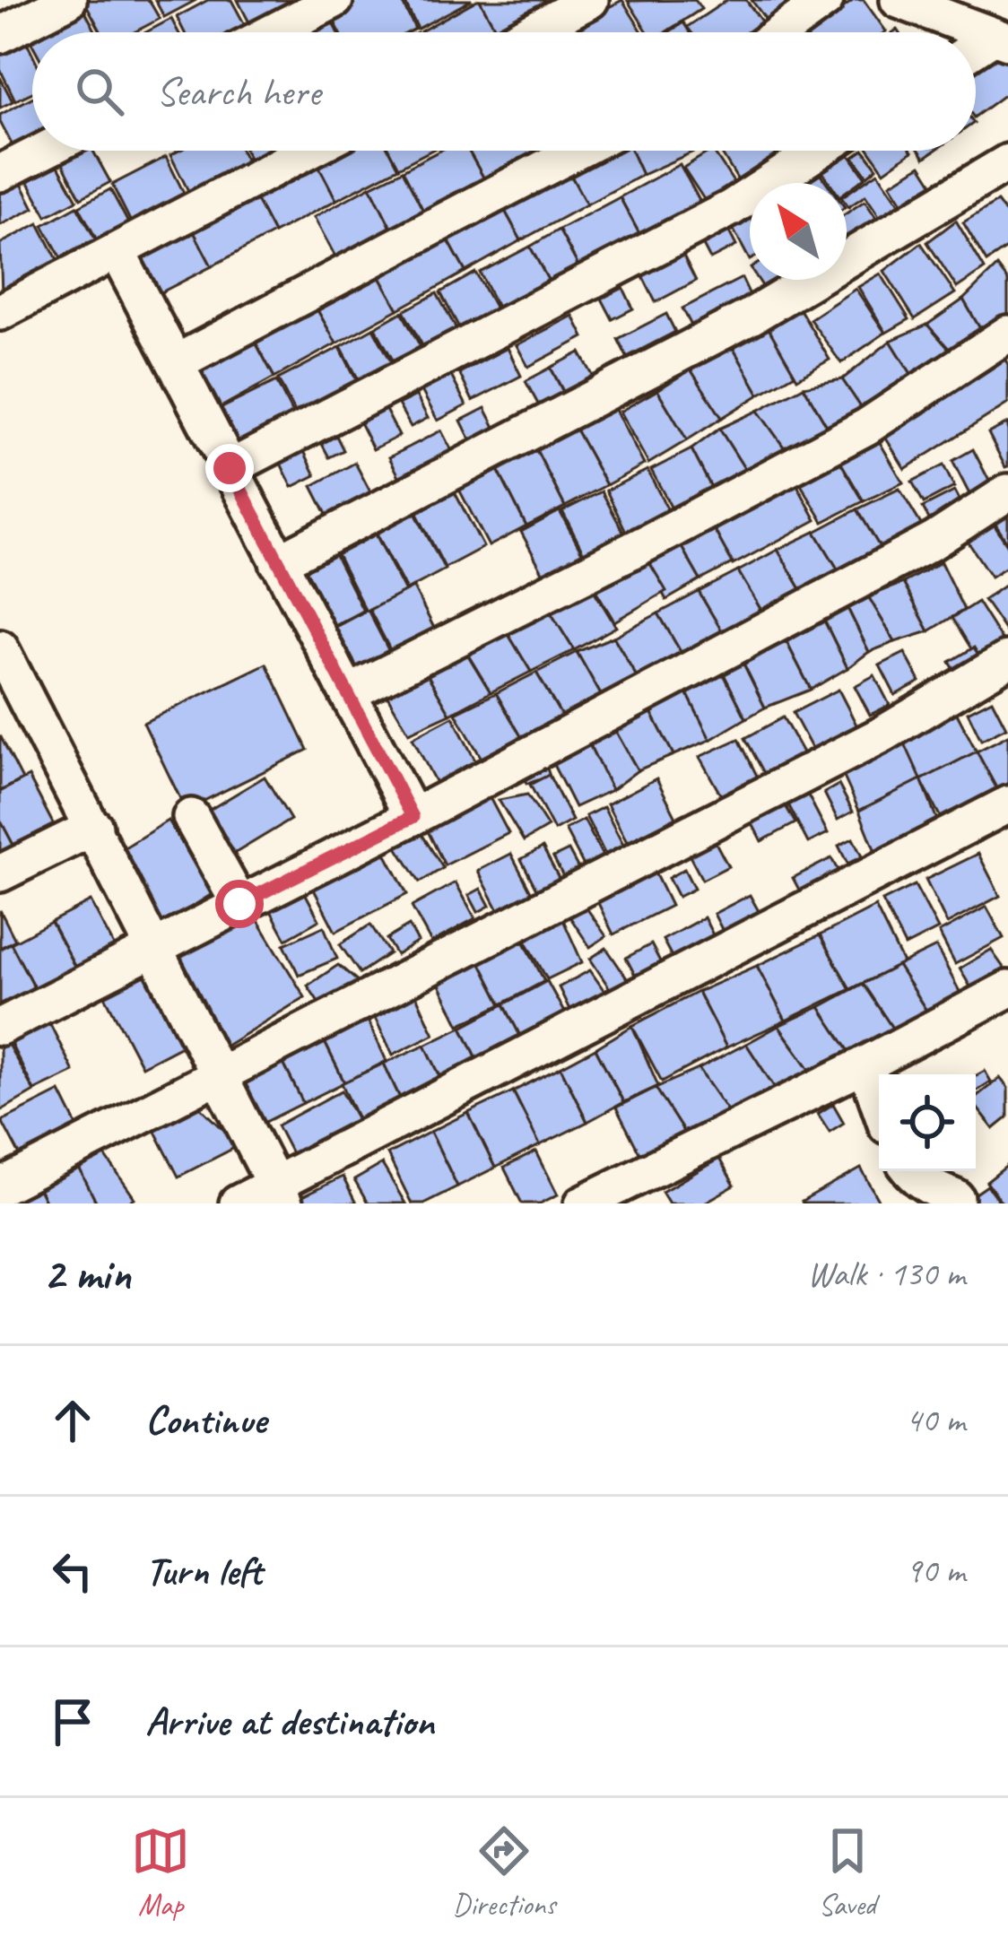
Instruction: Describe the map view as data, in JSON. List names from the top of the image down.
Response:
{
  "north": "top left",
  "page": {
    "search": "Search here",
    "heading": ["2 min", "Walk · 130 m"],
    "list": [
      ["Continue", "40 m"],
      ["Turn left", "90 m"],
      "Arrive at destination"
    ],
    "nav": ["Map", "Directions", "Saved"]
  }
}
